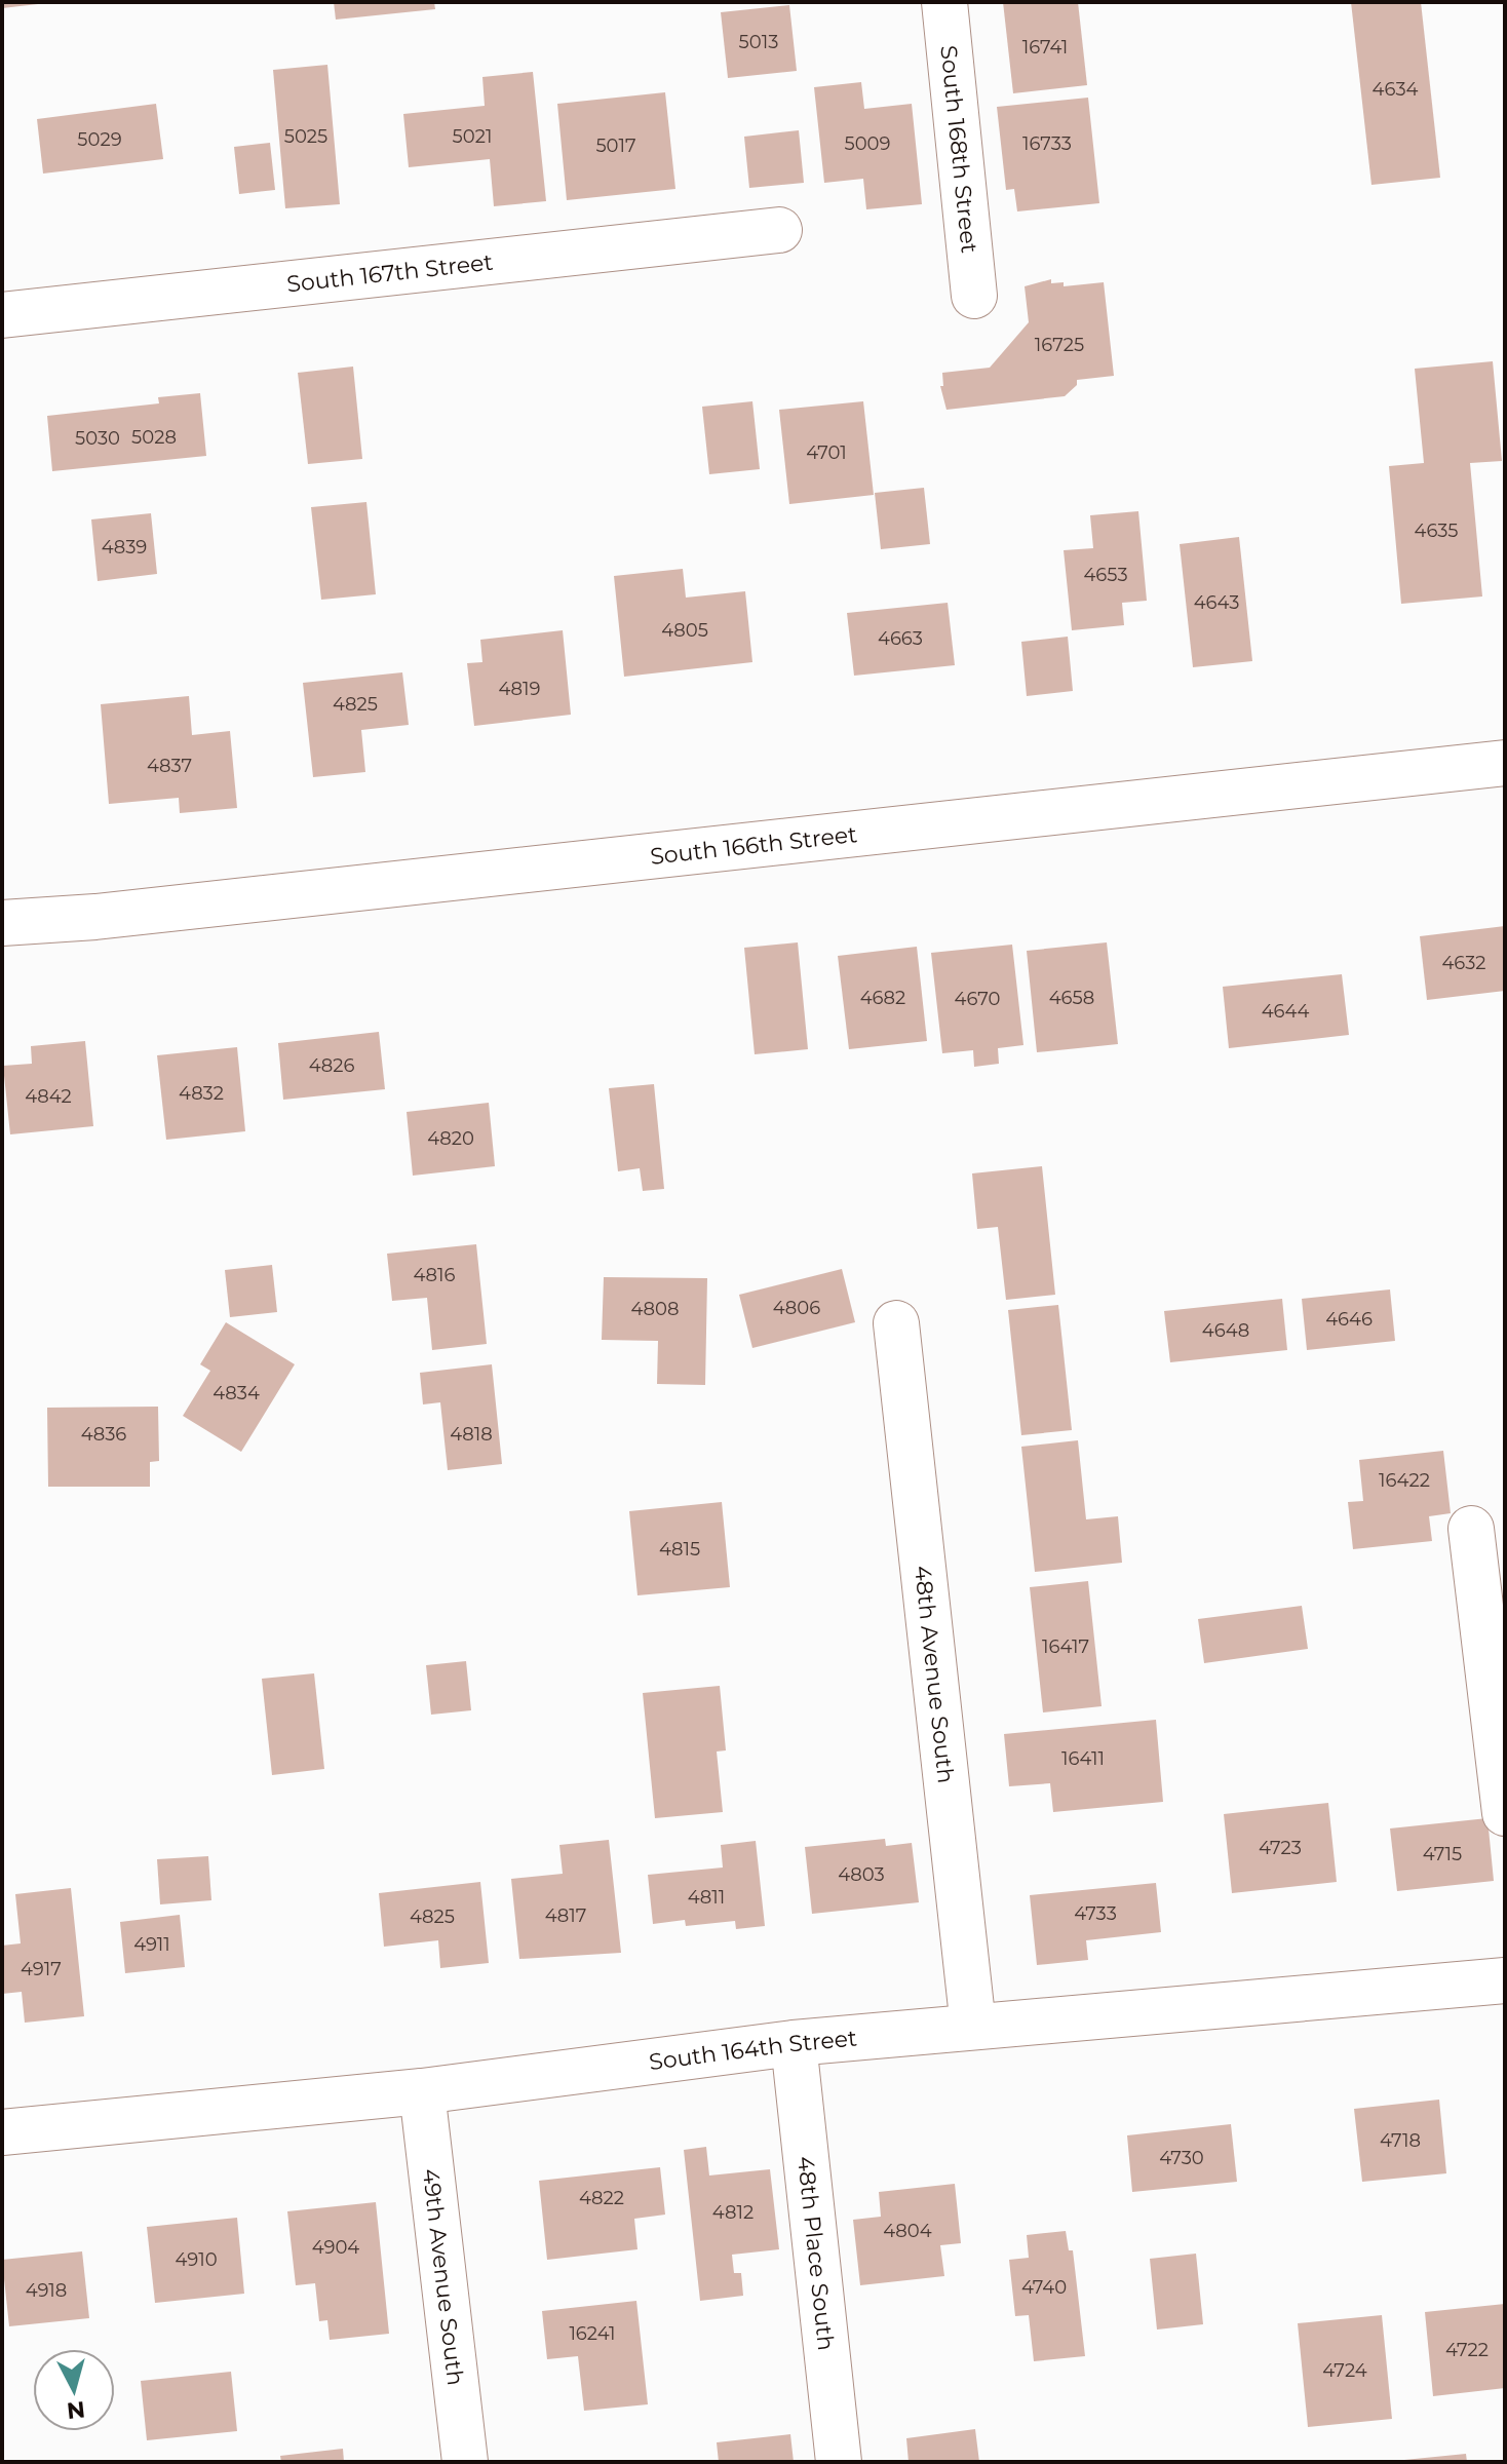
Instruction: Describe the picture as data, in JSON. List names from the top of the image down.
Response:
{
  "streets": {
    "street": [
      "South 168th Street",
      "South 167th Street",
      "South 166th Street",
      "48th Avenue South",
      "South 164th Street",
      "48th Place South",
      "49th Avenue South"
    ]
  },
  "crossings": [
    ["48th Avenue South", "South 164th Street"],
    ["South 164th Street", "48th Place South"],
    ["South 164th Street", "49th Avenue South"]
  ],
  "house_numbers": [
    "5013",
    "16741",
    "4634",
    "5025",
    "5021",
    "5029",
    "5009",
    "16733",
    "5017",
    "16725",
    "5028",
    "5030",
    "4701",
    "4635",
    "4839",
    "4653",
    "4643",
    "4805",
    "4663",
    "4819",
    "4825",
    "4837",
    "4632",
    "4682",
    "4658",
    "4670",
    "4644",
    "4826",
    "4832",
    "4842",
    "4820",
    "4816",
    "4806",
    "4808",
    "4646",
    "4648",
    "4834",
    "4836",
    "4818",
    "16422",
    "4815",
    "16417",
    "16411",
    "4723",
    "4715",
    "4803",
    "4811",
    "4733",
    "4817",
    "4825",
    "4911",
    "4917",
    "4718",
    "4730",
    "4822",
    "4812",
    "4804",
    "4904",
    "4910",
    "4740",
    "4918",
    "16241",
    "4722",
    "4724"
  ],
  "north": "bottom"
}
